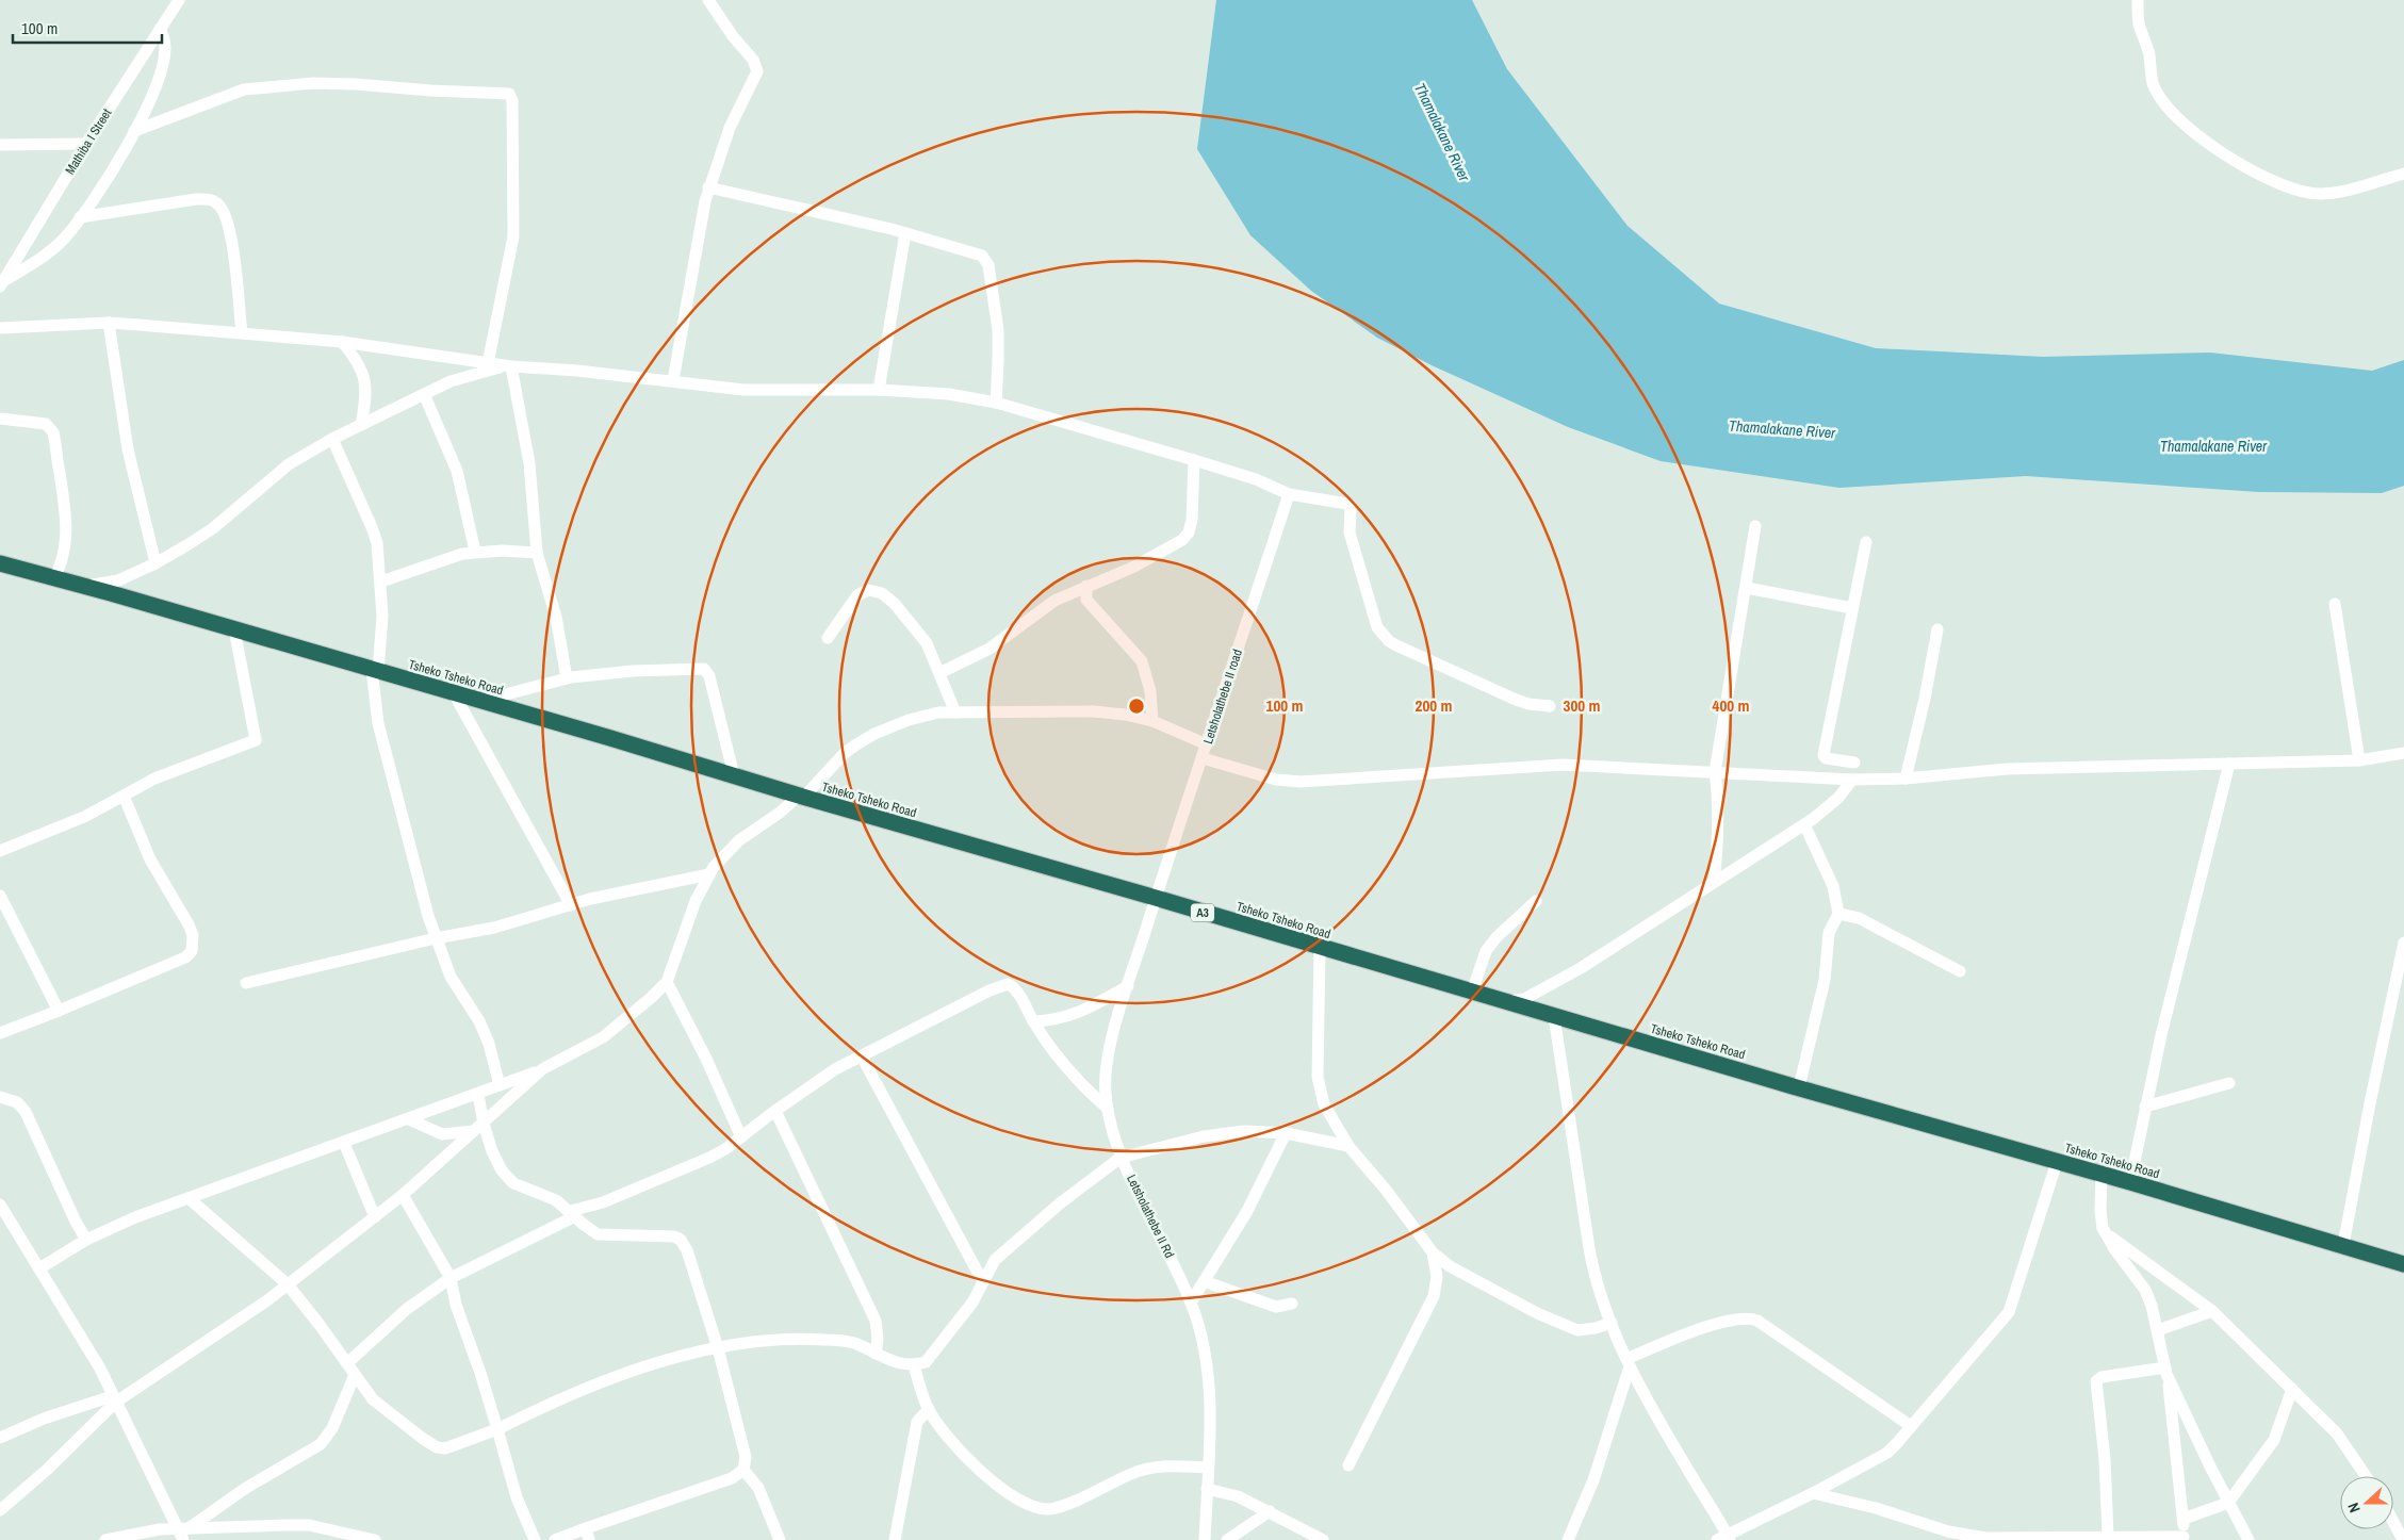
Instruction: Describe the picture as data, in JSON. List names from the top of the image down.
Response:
{
  "streets": {
    "highway": ["Tsheko Tsheko Road", "A3"],
    "street": ["Mathiba I Street", "Letsholathebe II road", "Letsholathebe II Rd"]
  },
  "crossings": [
    ["Tsheko Tsheko Road", "Letsholathebe II road"],
    ["Tsheko Tsheko Road", "Letsholathebe II Rd"],
    ["Letsholathebe II road", "Letsholathebe II Rd"]
  ],
  "water": ["Thamalakane River"],
  "scale_bar": "100 m",
  "north": "left",
  "rings": [
    "100 m",
    "200 m",
    "300 m",
    "400 m"
  ]
}
